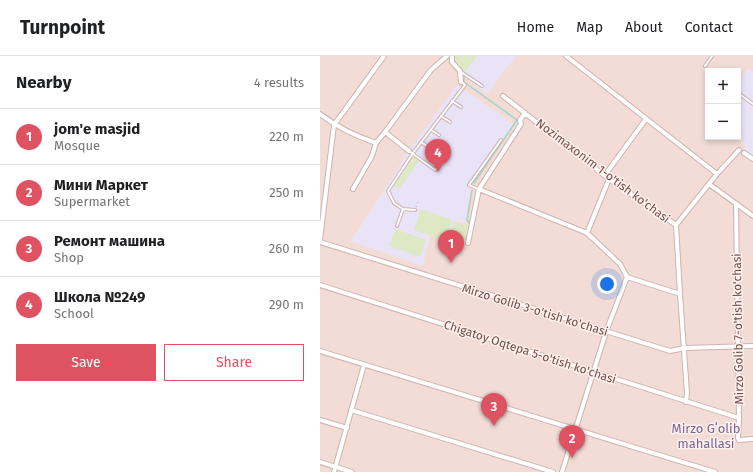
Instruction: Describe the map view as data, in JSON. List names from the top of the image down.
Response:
{
  "streets": {
    "street": [
      "Nozimaxonim 1-o'tish ko'chasi",
      "Mirzo Golib 3-o'tish ko'chasi",
      "Mirzo Golib 7-o'tish ko'chasi",
      "Chigatoy Oqtepa 5-o'tish ko'chasi"
    ]
  },
  "crossings": [
    ["Nozimaxonim 1-o'tish ko'chasi", "Mirzo Golib 3-o'tish ko'chasi"],
    ["Nozimaxonim 1-o'tish ko'chasi", "Chigatoy Oqtepa 5-o'tish ko'chasi"],
    ["Mirzo Golib 3-o'tish ko'chasi", "Mirzo Golib 7-o'tish ko'chasi"],
    ["Mirzo Golib 7-o'tish ko'chasi", "Chigatoy Oqtepa 5-o'tish ko'chasi"]
  ],
  "districts": ["Mirzo Gʻolib mahallasi"],
  "page": {
    "header": "Turnpoint",
    "nav": [
      "Home",
      "Map",
      "About",
      "Contact"
    ],
    "heading": ["Nearby", "4 results"],
    "map_buttons": ["+", "−"],
    "list": [
      {
        "mark": "1",
        "name": "jom'e masjid",
        "note": "Mosque",
        "value": "220 m"
      },
      {
        "mark": "2",
        "name": "Мини Маркет",
        "note": "Supermarket",
        "value": "250 m"
      },
      {
        "mark": "3",
        "name": "Ремонт машина",
        "note": "Shop",
        "value": "260 m"
      },
      {
        "mark": "4",
        "name": "Школа №249",
        "note": "School",
        "value": "290 m"
      }
    ],
    "pins": [
      "4",
      "1",
      "3",
      "2"
    ],
    "buttons": ["Save", "Share"]
  }
}
